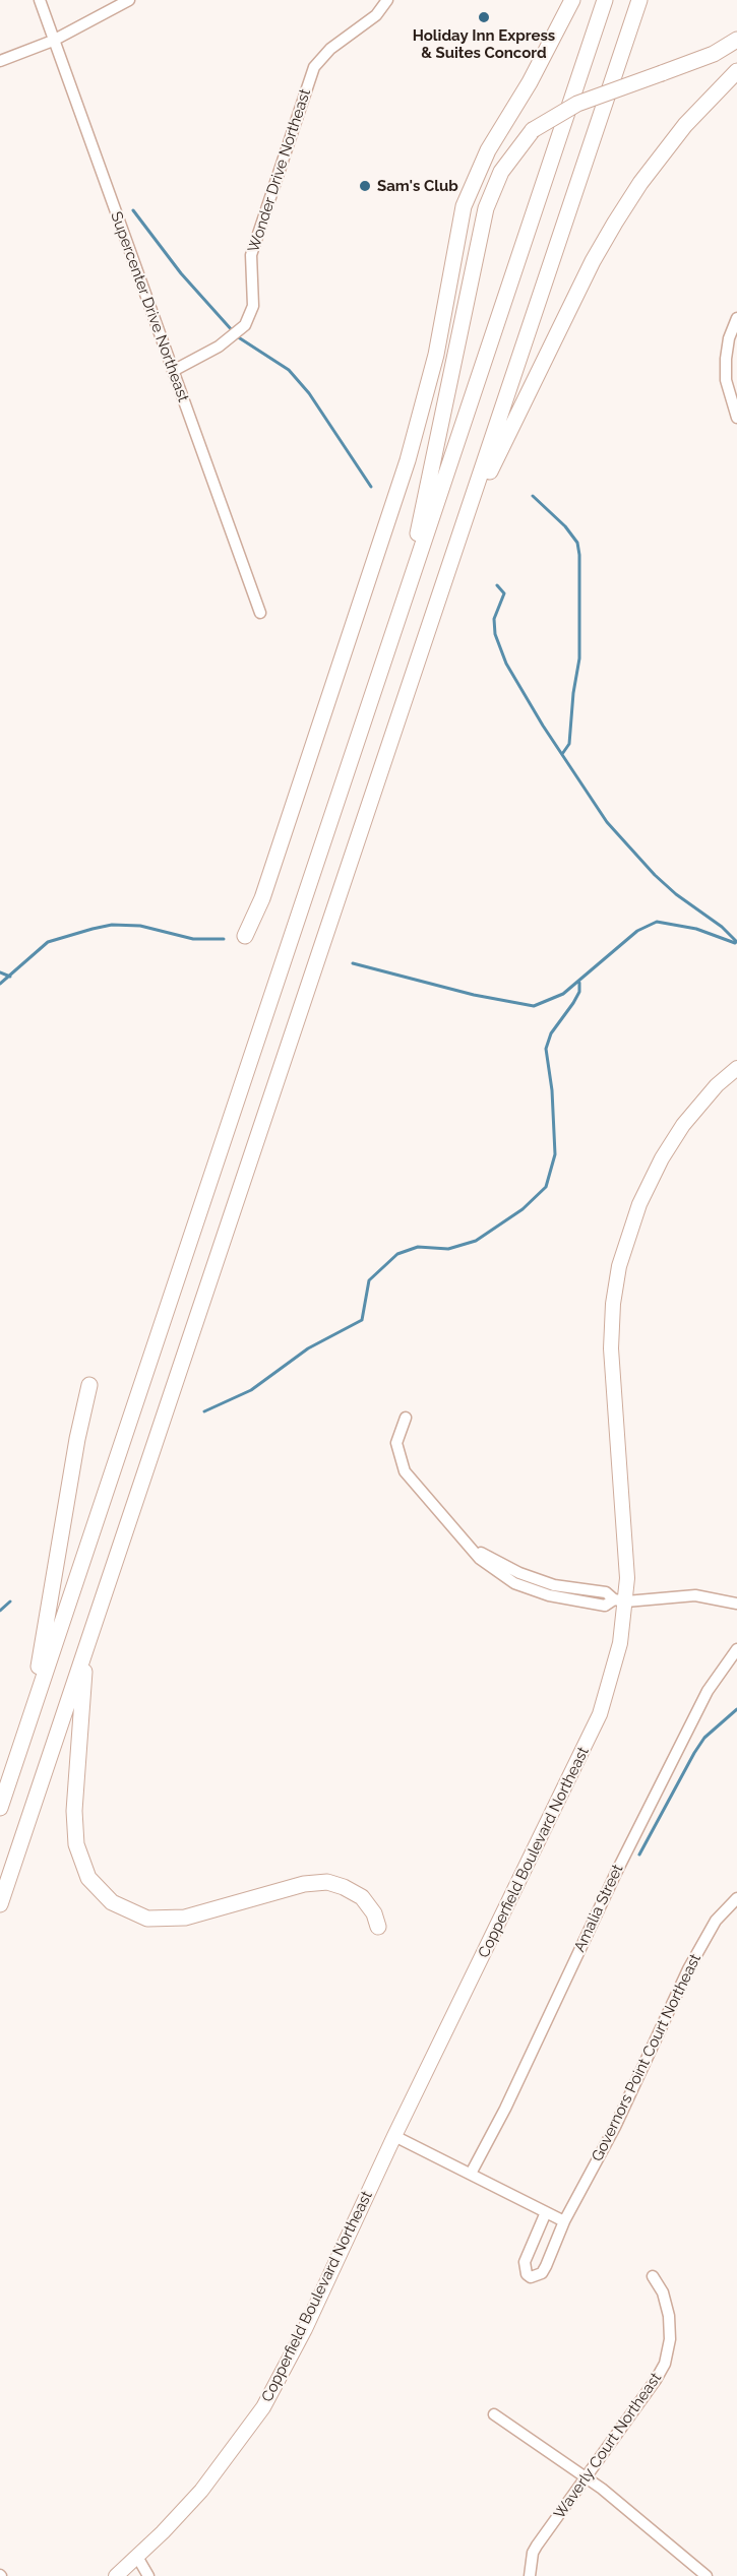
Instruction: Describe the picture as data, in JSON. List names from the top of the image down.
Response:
{
  "streets": {
    "main road": ["Copperfield Boulevard Northeast"],
    "street": [
      "Wonder Drive Northeast",
      "Supercenter Drive Northeast",
      "Amalia Street",
      "Governors Point Court Northeast",
      "Waverly Court Northeast"
    ]
  },
  "crossings": [
    ["Wonder Drive Northeast", "Supercenter Drive Northeast"]
  ],
  "places": ["Holiday Inn Express & Suites Concord", "Sam's Club"]
}
